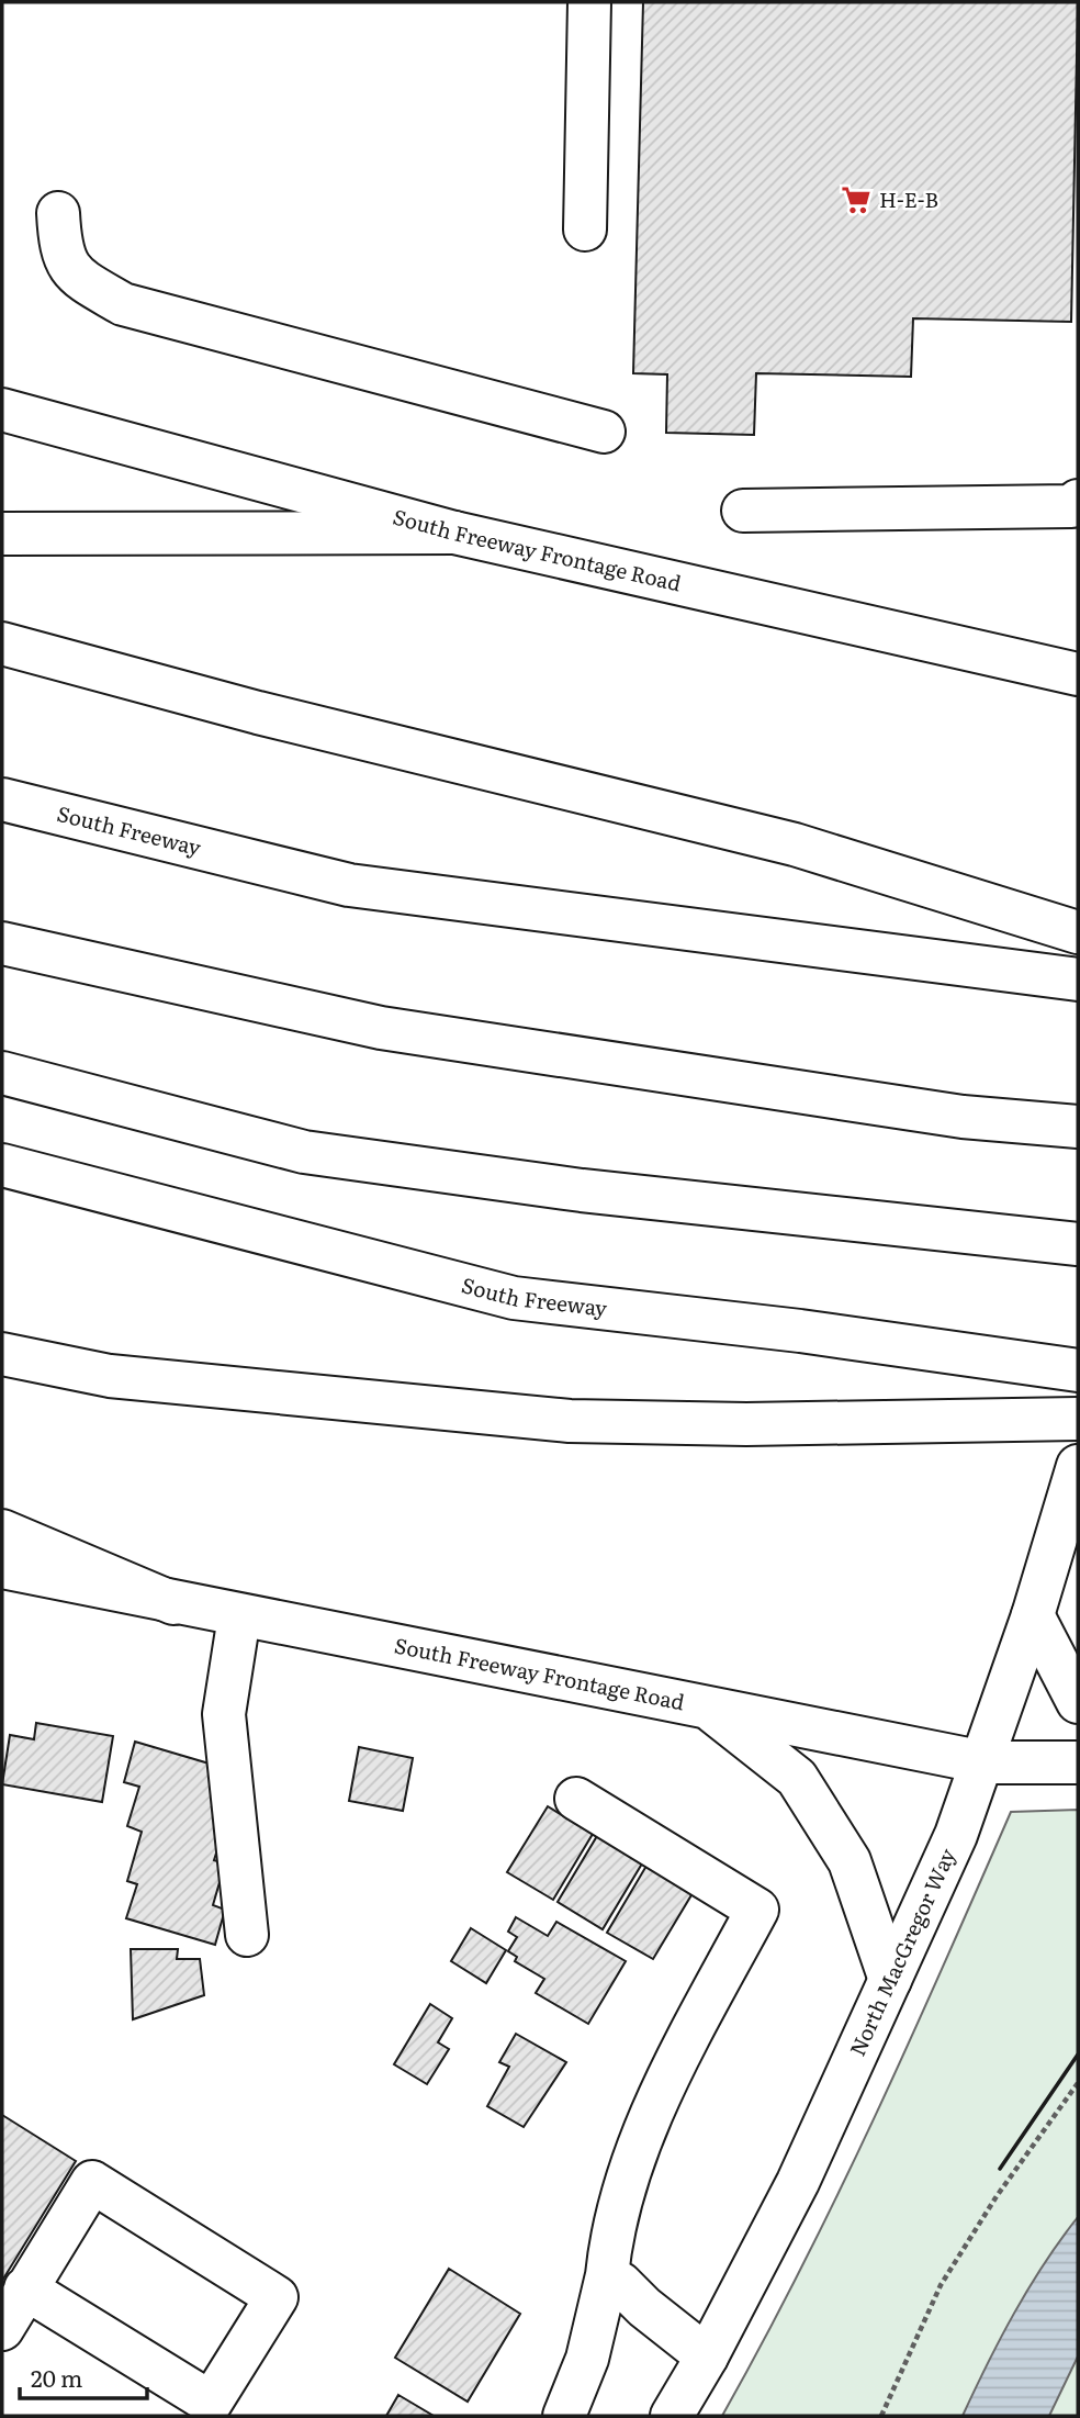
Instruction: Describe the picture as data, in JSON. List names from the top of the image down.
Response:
{
  "streets": {
    "main road": ["South Freeway Frontage Road", "South Freeway", "North MacGregor Way"]
  },
  "crossings": [
    ["South Freeway Frontage Road", "North MacGregor Way"]
  ],
  "places": {
    "supermarket": ["H-E-B"]
  },
  "scale_bar": "20 m"
}
